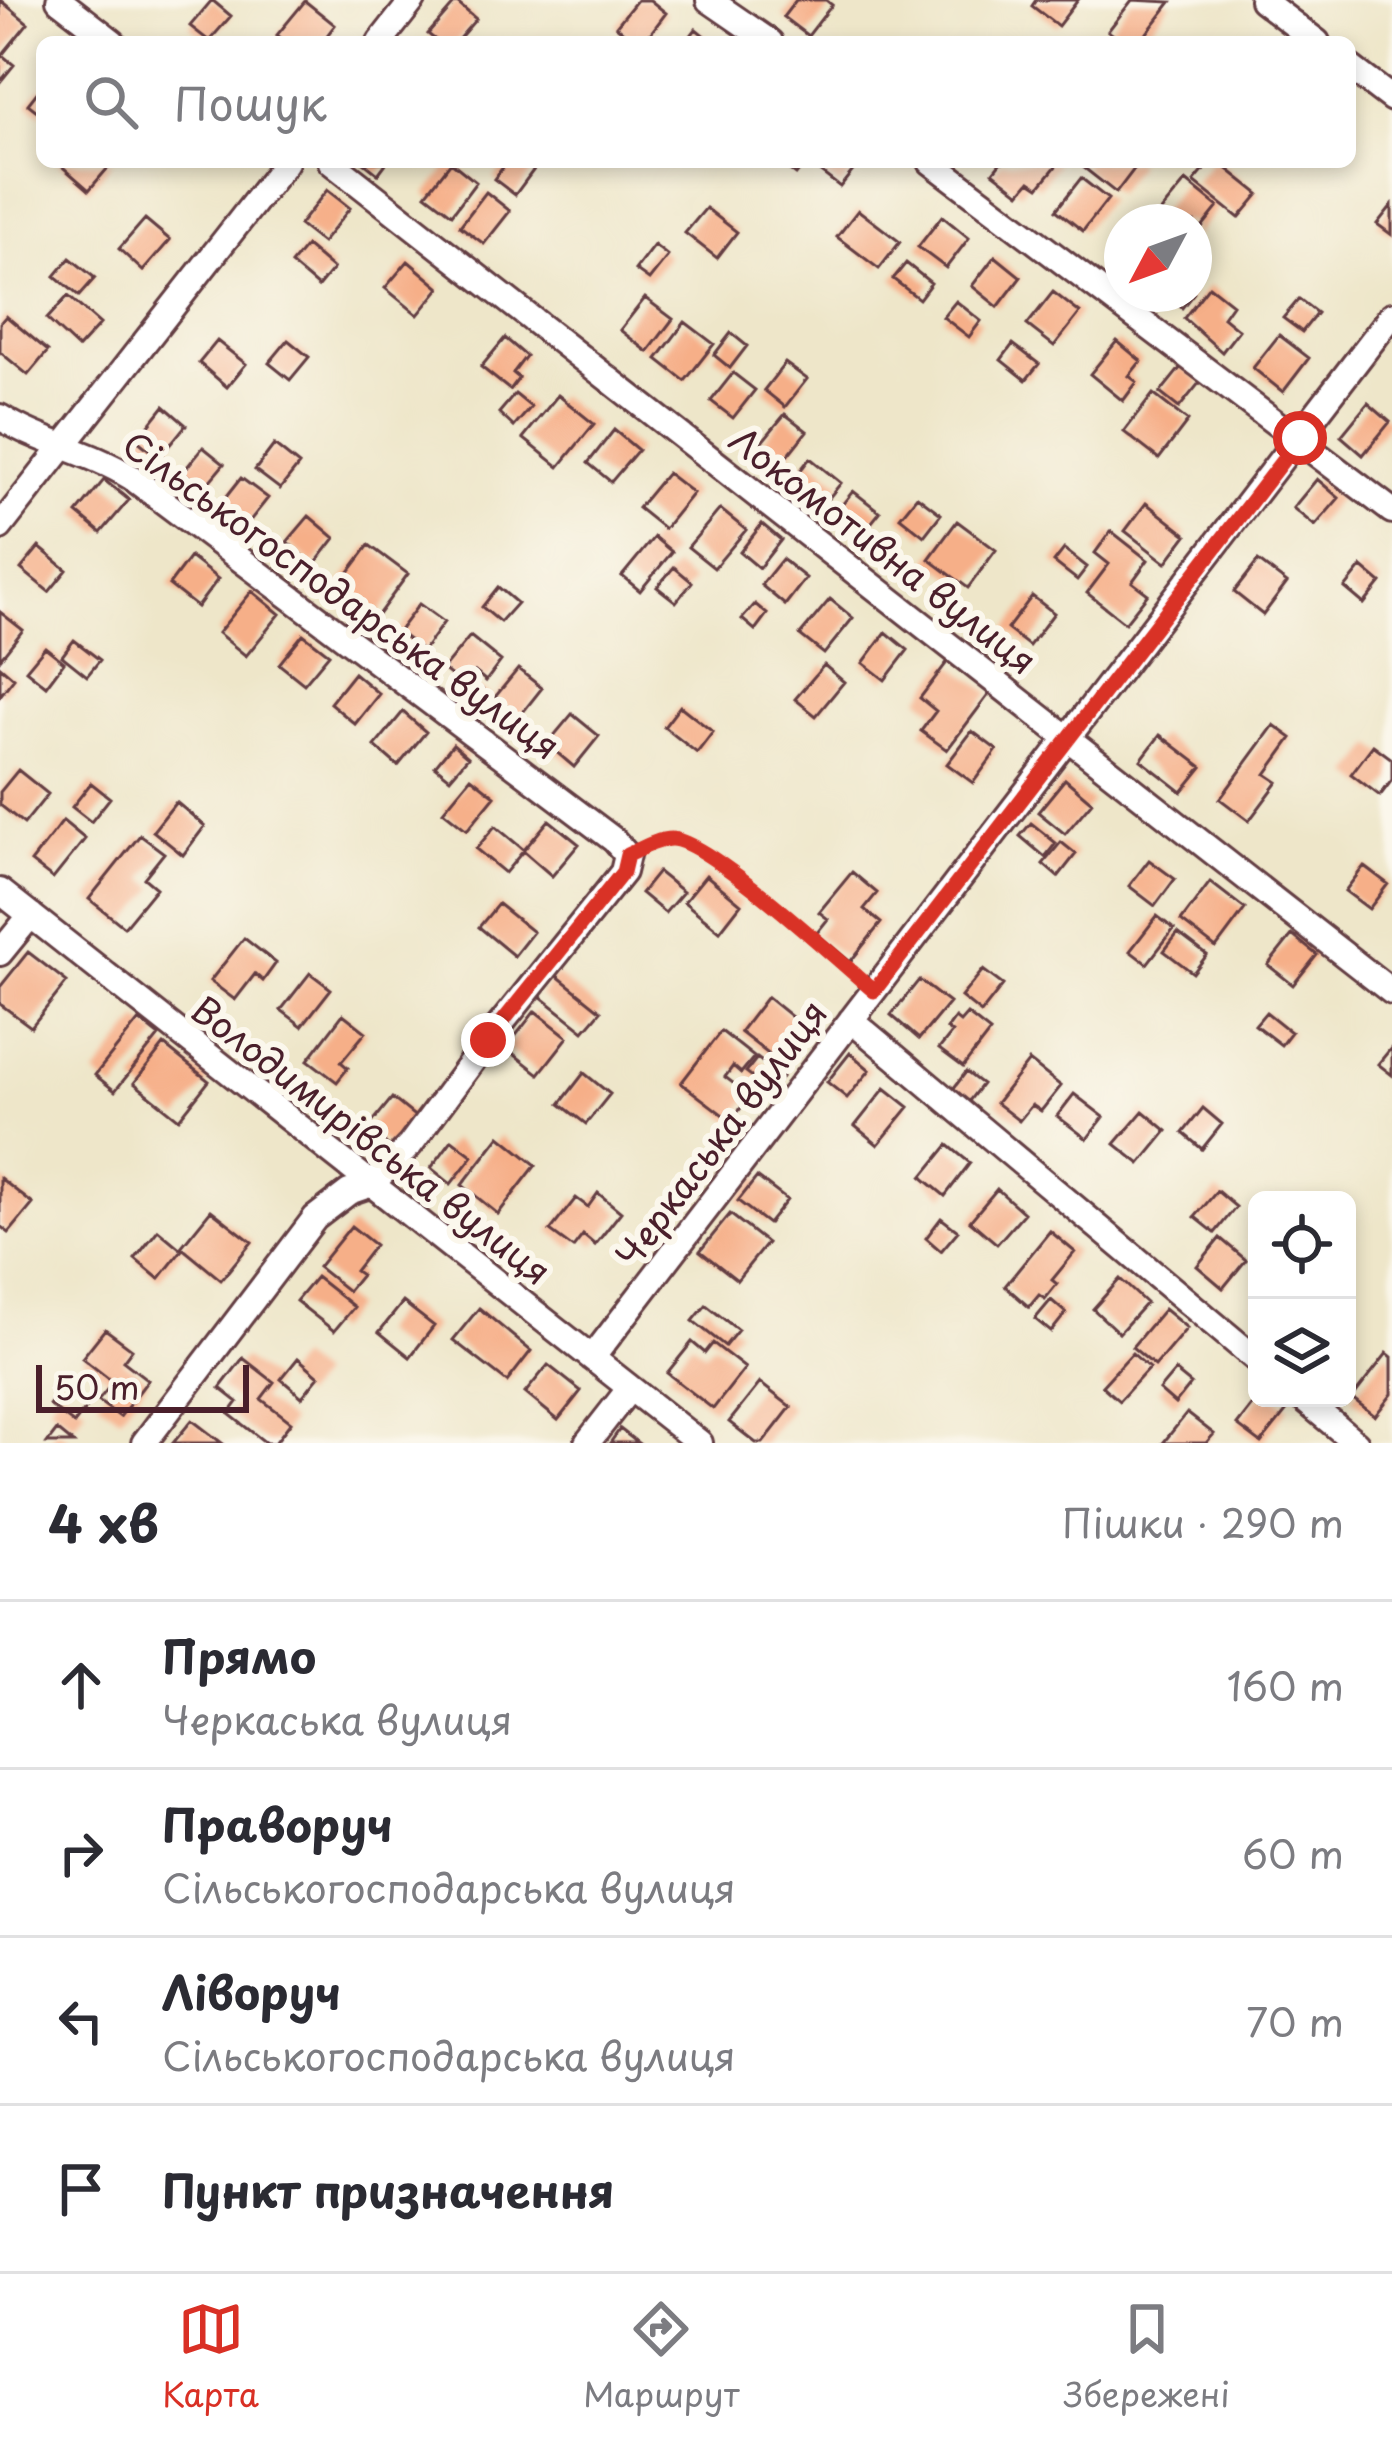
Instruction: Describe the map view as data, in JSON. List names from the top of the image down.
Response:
{
  "streets": {
    "street": [
      "Локомотивна вулиця",
      "Сільськогосподарська вулиця",
      "Черкаська вулиця",
      "Володимирівська вулиця"
    ]
  },
  "crossings": [
    ["Локомотивна вулиця", "Черкаська вулиця"],
    ["Черкаська вулиця", "Володимирівська вулиця"]
  ],
  "scale_bar": "50 m",
  "north": "bottom left",
  "page": {
    "search": "Пошук",
    "scale": "50 m",
    "heading": ["4 хв", "Пішки · 290 m"],
    "list": [
      ["Прямо", "Черкаська вулиця", "160 m"],
      ["Праворуч", "Сільськогосподарська вулиця", "60 m"],
      ["Ліворуч", "Сільськогосподарська вулиця", "70 m"],
      "Пункт призначення"
    ],
    "nav": ["Карта", "Маршрут", "Збережені"]
  }
}
